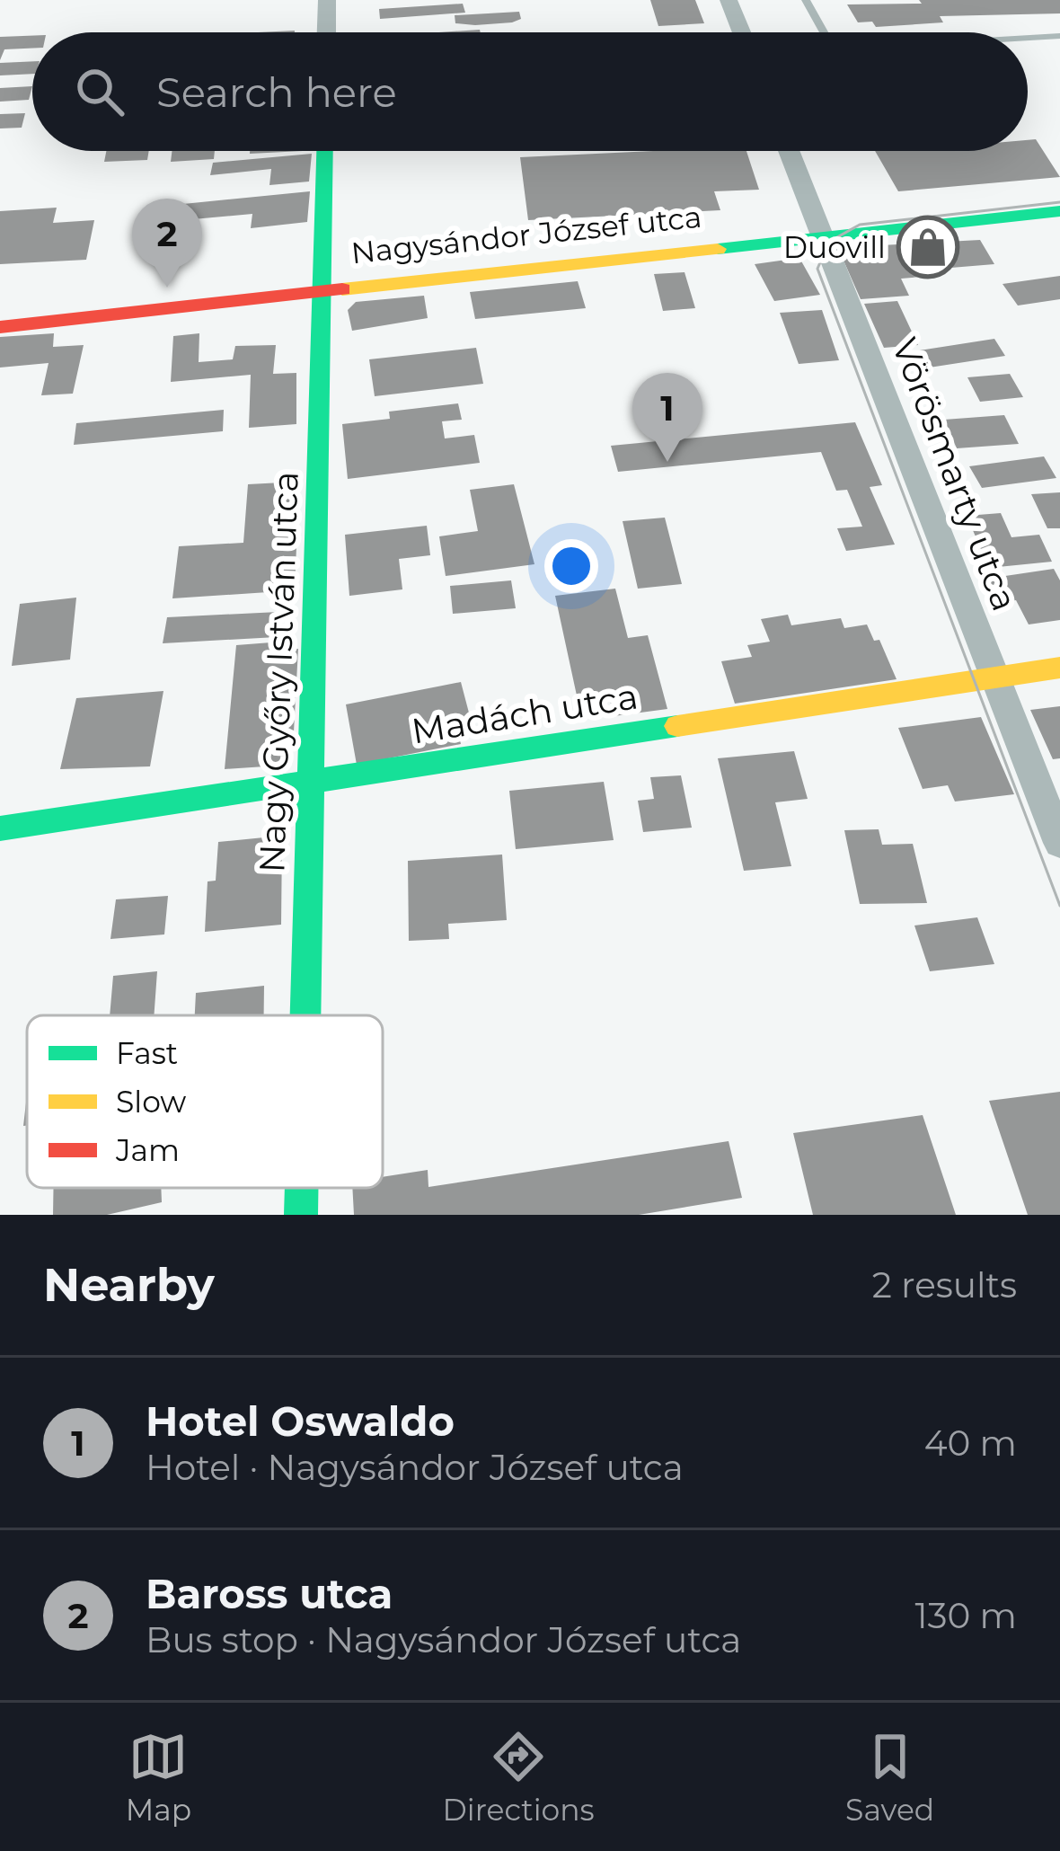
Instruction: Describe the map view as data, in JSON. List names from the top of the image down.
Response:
{
  "streets": {
    "street": [
      "Nagysándor József utca",
      "Vörösmarty utca",
      "Nagy Győry István utca",
      "Madách utca"
    ]
  },
  "crossings": [
    ["Nagysándor József utca", "Vörösmarty utca"],
    ["Nagysándor József utca", "Nagy Győry István utca"],
    ["Vörösmarty utca", "Madách utca"],
    ["Nagy Győry István utca", "Madách utca"]
  ],
  "places": {
    "shop": ["Duovill"]
  },
  "legend": ["Fast", "Slow", "Jam"],
  "page": {
    "search": "Search here",
    "pins": ["2", "1"],
    "heading": ["Nearby", "2 results"],
    "list": [
      {
        "mark": "1",
        "name": "Hotel Oswaldo",
        "note": "Hotel · Nagysándor József utca",
        "value": "40 m"
      },
      {
        "mark": "2",
        "name": "Baross utca",
        "note": "Bus stop · Nagysándor József utca",
        "value": "130 m"
      }
    ],
    "nav": ["Map", "Directions", "Saved"]
  }
}
